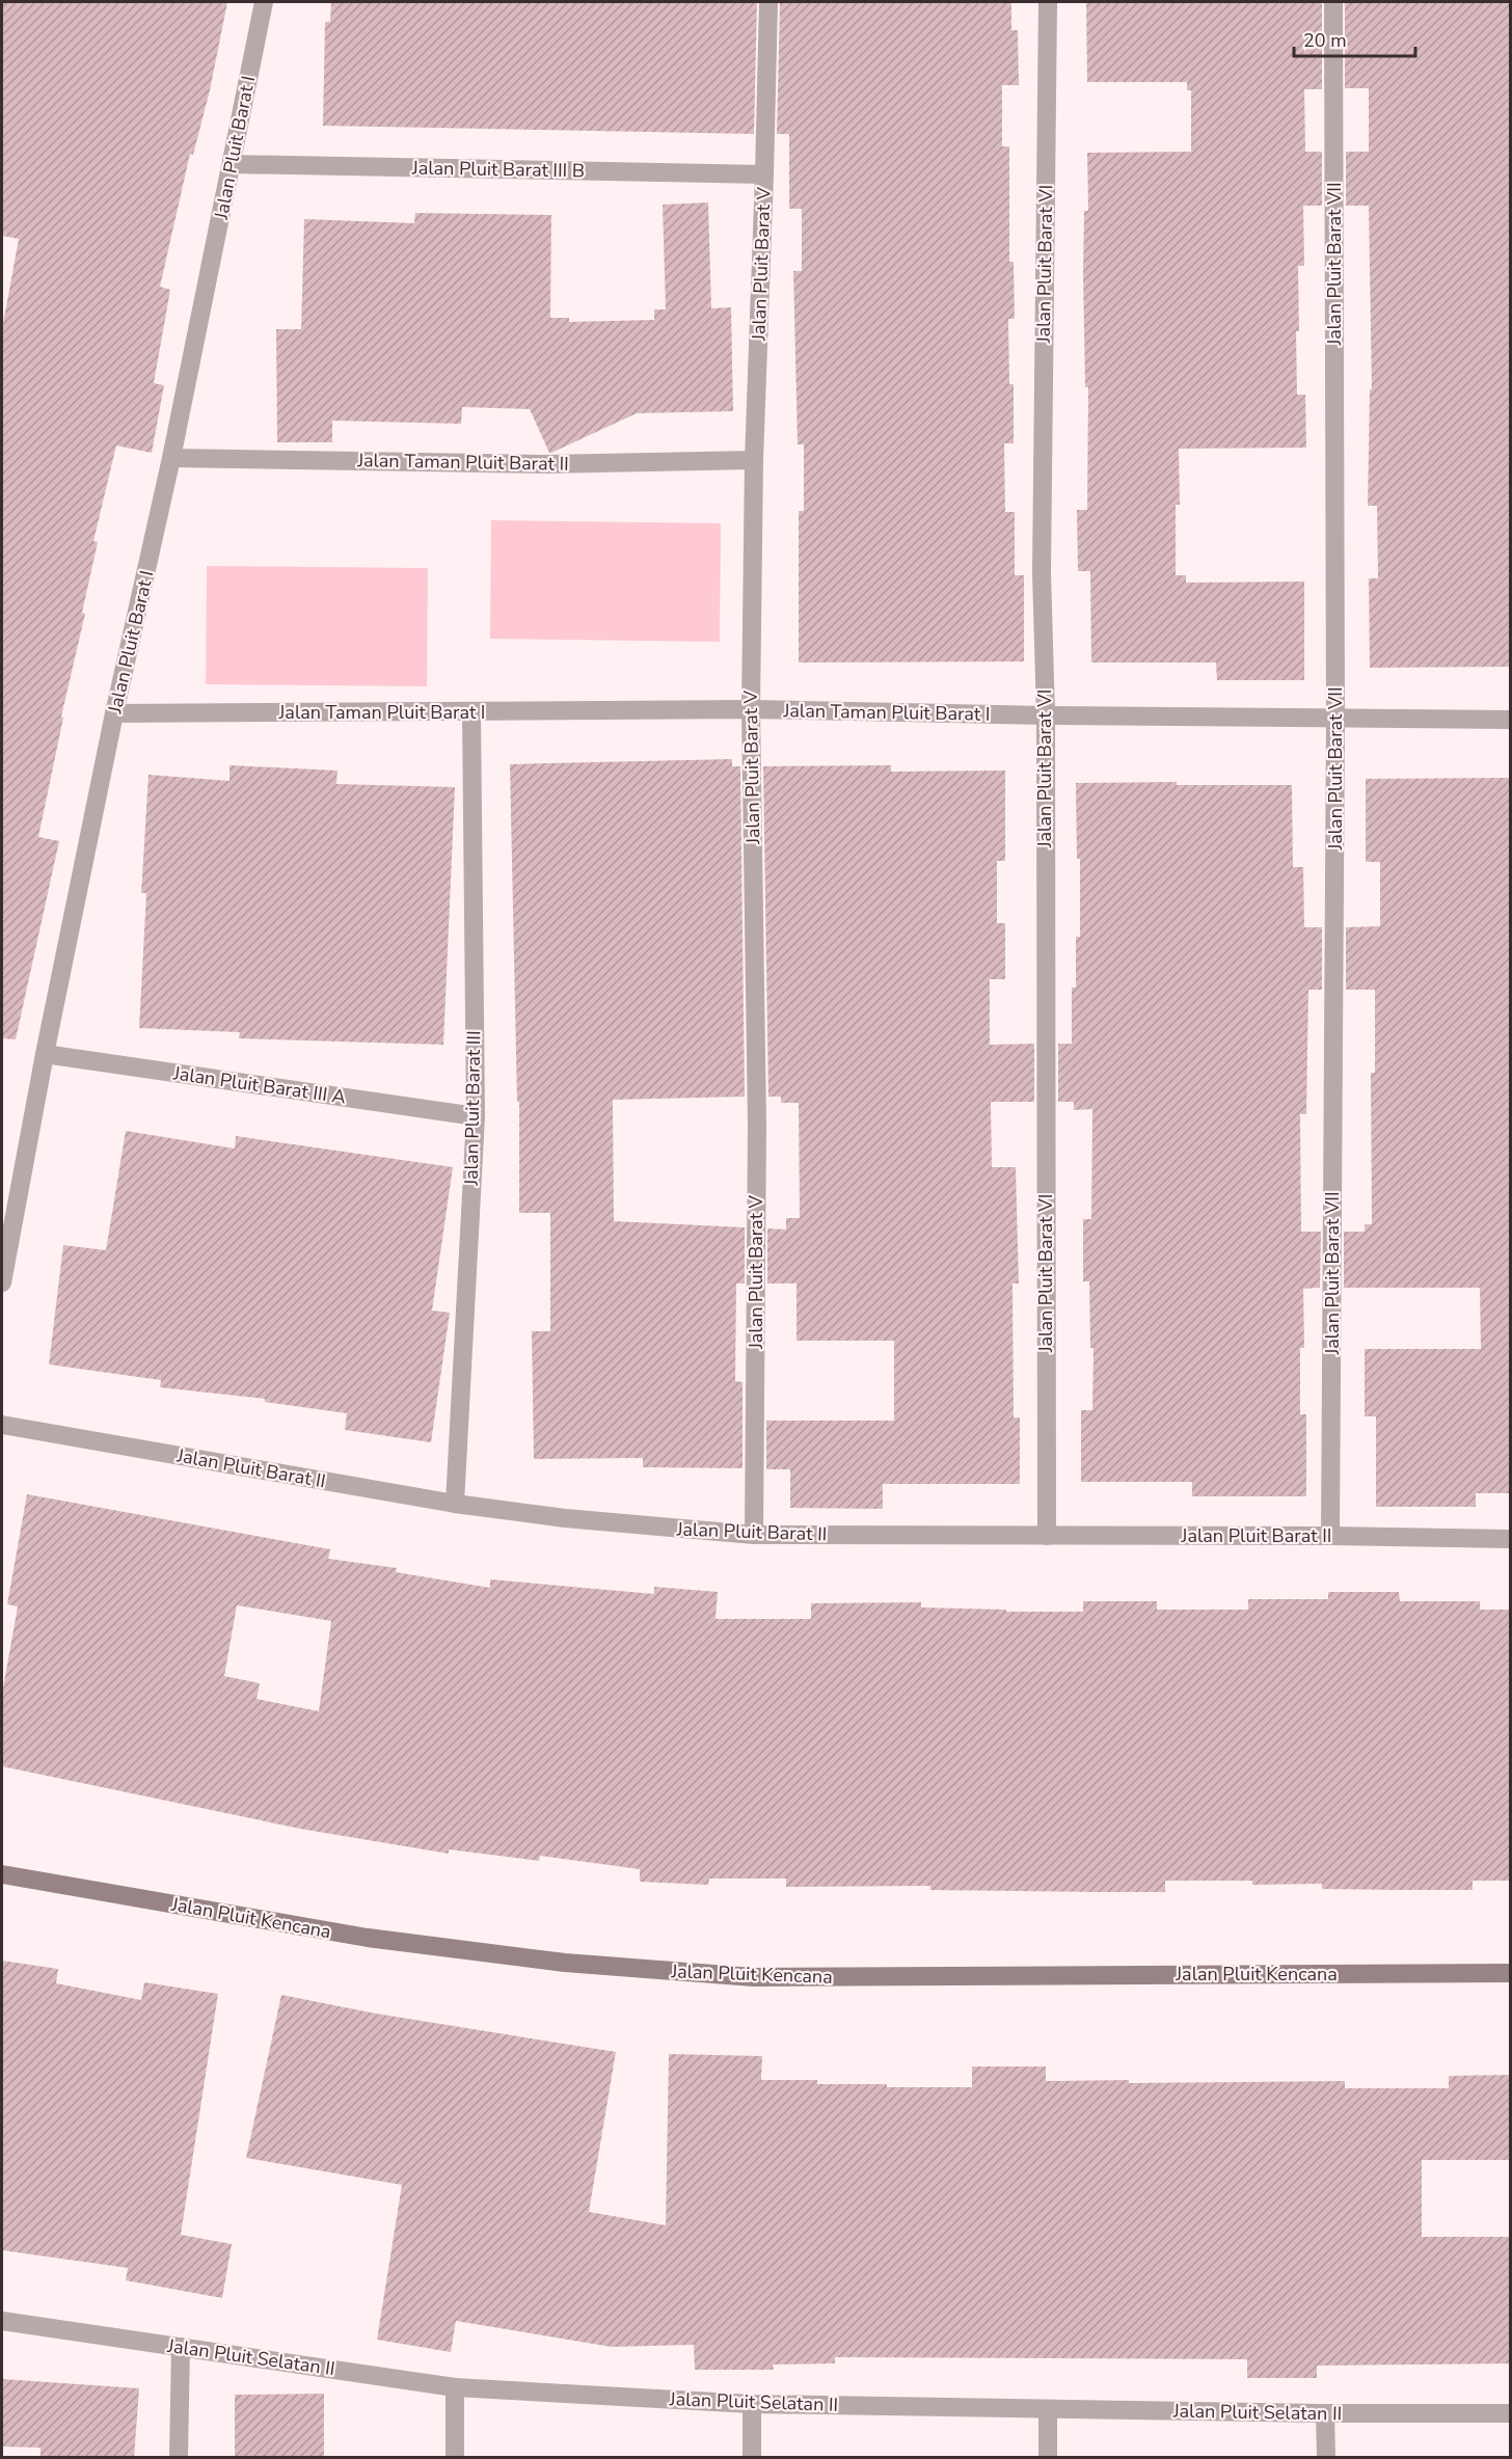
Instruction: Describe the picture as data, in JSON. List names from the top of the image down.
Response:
{
  "streets": {
    "street": [
      "Jalan Pluit Barat I",
      "Jalan Pluit Barat III B",
      "Jalan Pluit Barat V",
      "Jalan Pluit Barat VI",
      "Jalan Pluit Barat VII",
      "Jalan Taman Pluit Barat II",
      "Jalan Taman Pluit Barat I",
      "Jalan Pluit Barat III A",
      "Jalan Pluit Barat III",
      "Jalan Pluit Barat II",
      "Jalan Pluit Kencana",
      "Jalan Pluit Selatan II"
    ]
  },
  "crossings": [
    ["Jalan Pluit Barat I", "Jalan Pluit Barat III B"],
    ["Jalan Pluit Barat I", "Jalan Taman Pluit Barat II"],
    ["Jalan Pluit Barat I", "Jalan Taman Pluit Barat I"],
    ["Jalan Pluit Barat I", "Jalan Pluit Barat III A"],
    ["Jalan Pluit Barat III B", "Jalan Pluit Barat V"],
    ["Jalan Pluit Barat V", "Jalan Taman Pluit Barat II"],
    ["Jalan Pluit Barat V", "Jalan Taman Pluit Barat I"],
    ["Jalan Pluit Barat V", "Jalan Pluit Barat II"],
    ["Jalan Pluit Barat VI", "Jalan Taman Pluit Barat I"],
    ["Jalan Pluit Barat VI", "Jalan Pluit Barat II"],
    ["Jalan Pluit Barat VII", "Jalan Taman Pluit Barat I"],
    ["Jalan Pluit Barat VII", "Jalan Pluit Barat II"],
    ["Jalan Taman Pluit Barat I", "Jalan Pluit Barat III"],
    ["Jalan Pluit Barat III A", "Jalan Pluit Barat III"],
    ["Jalan Pluit Barat III", "Jalan Pluit Barat II"]
  ],
  "scale_bar": "20 m"
}
